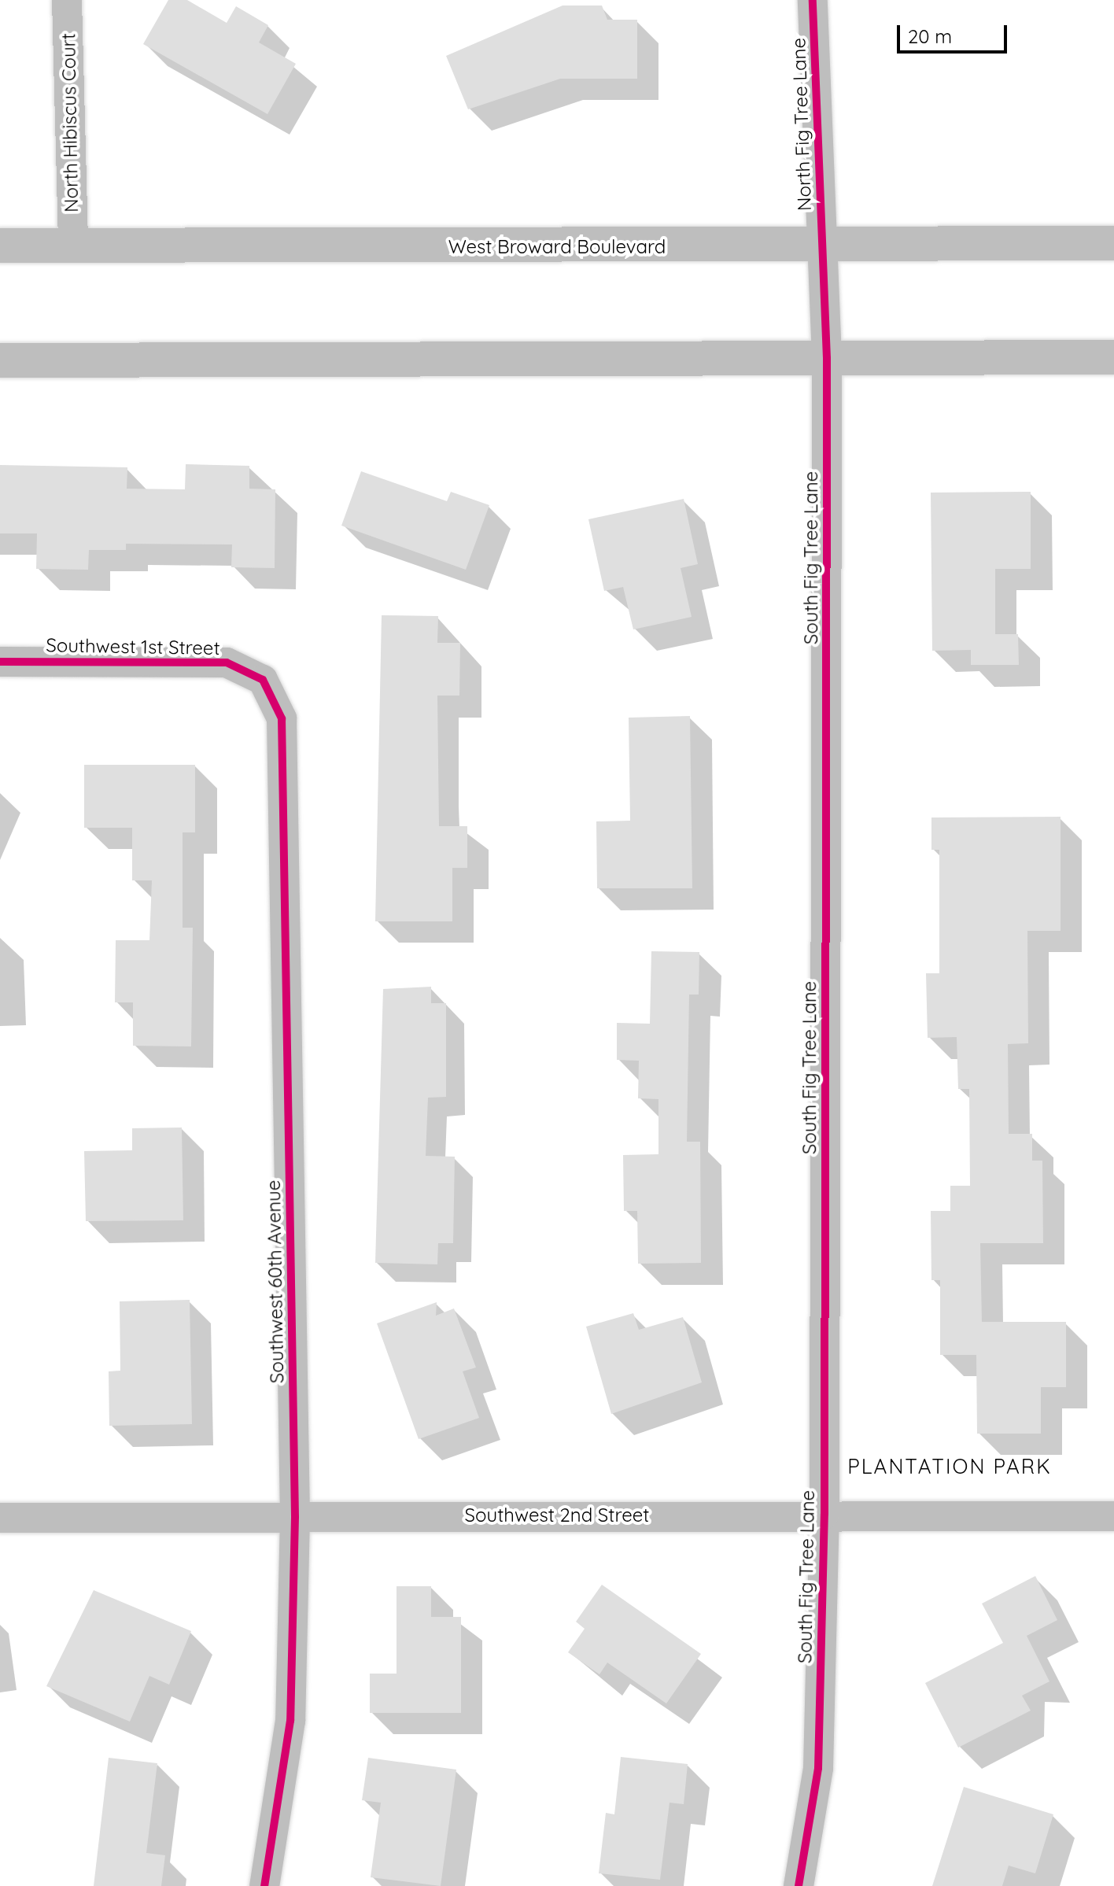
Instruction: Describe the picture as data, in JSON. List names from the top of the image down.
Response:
{
  "streets": {
    "main road": ["West Broward Boulevard"],
    "street": [
      "North Hibiscus Court",
      "North Fig Tree Lane",
      "South Fig Tree Lane",
      "Southwest 1st Street",
      "Southwest 60th Avenue",
      "Southwest 2nd Street"
    ]
  },
  "crossings": [
    ["North Hibiscus Court", "West Broward Boulevard"],
    ["North Fig Tree Lane", "West Broward Boulevard"],
    ["North Fig Tree Lane", "South Fig Tree Lane"],
    ["West Broward Boulevard", "South Fig Tree Lane"],
    ["South Fig Tree Lane", "Southwest 2nd Street"],
    ["Southwest 1st Street", "Southwest 60th Avenue"],
    ["Southwest 60th Avenue", "Southwest 2nd Street"]
  ],
  "districts": ["PLANTATION PARK"],
  "scale_bar": "20 m"
}
